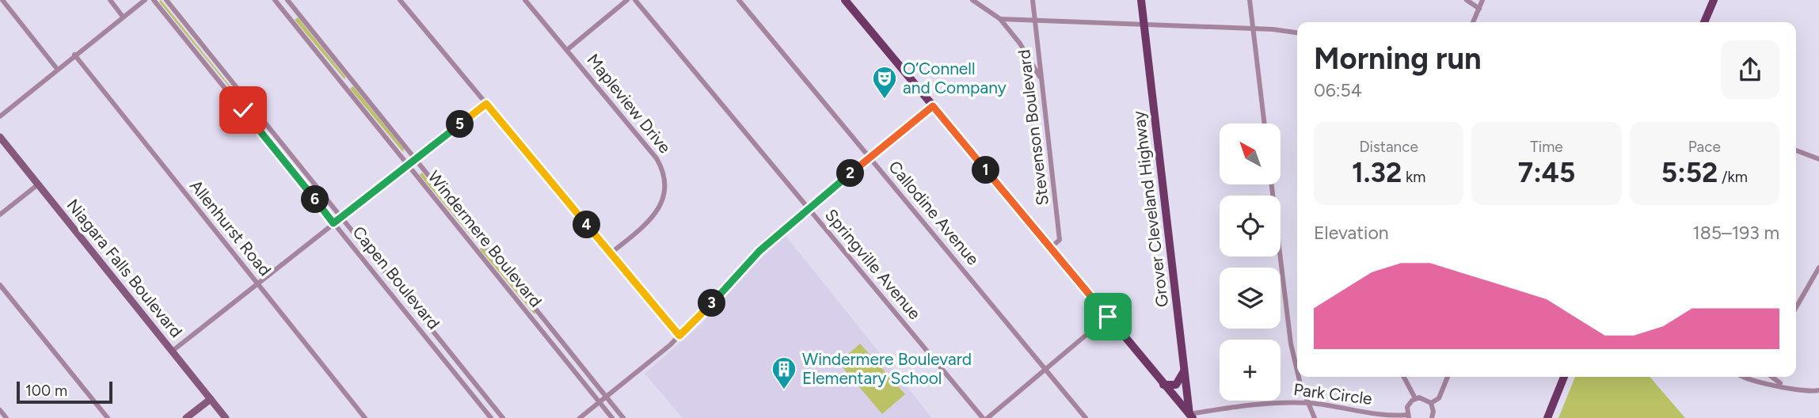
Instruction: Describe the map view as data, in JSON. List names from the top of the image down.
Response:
{
  "streets": {
    "main road": ["Grover Cleveland Highway", "Niagara Falls Boulevard"],
    "street": [
      "Mapleview Drive",
      "Stevenson Boulevard",
      "Callodine Avenue",
      "Allenhurst Road",
      "Windermere Boulevard",
      "Springville Avenue",
      "Capen Boulevard",
      "Park Circle"
    ]
  },
  "crossings": [
    ["Grover Cleveland Highway", "Park Circle"]
  ],
  "places": {
    "theatre": ["O’Connell and Company"],
    "building": ["Windermere Boulevard Elementary School"]
  },
  "scale_bar": "100 m",
  "north": "top left",
  "page": {
    "heading": ["Morning run", "06:54"],
    "pins": [
      "5",
      "1",
      "2",
      "6",
      "4",
      "3"
    ],
    "stats": [
      ["Distance", "1.32 km"],
      ["Time", "7:45"],
      ["Pace", "5:52 /km"]
    ],
    "map_buttons": "+",
    "chart": ["Elevation", "185–193 m"],
    "scale": "100 m"
  }
}
